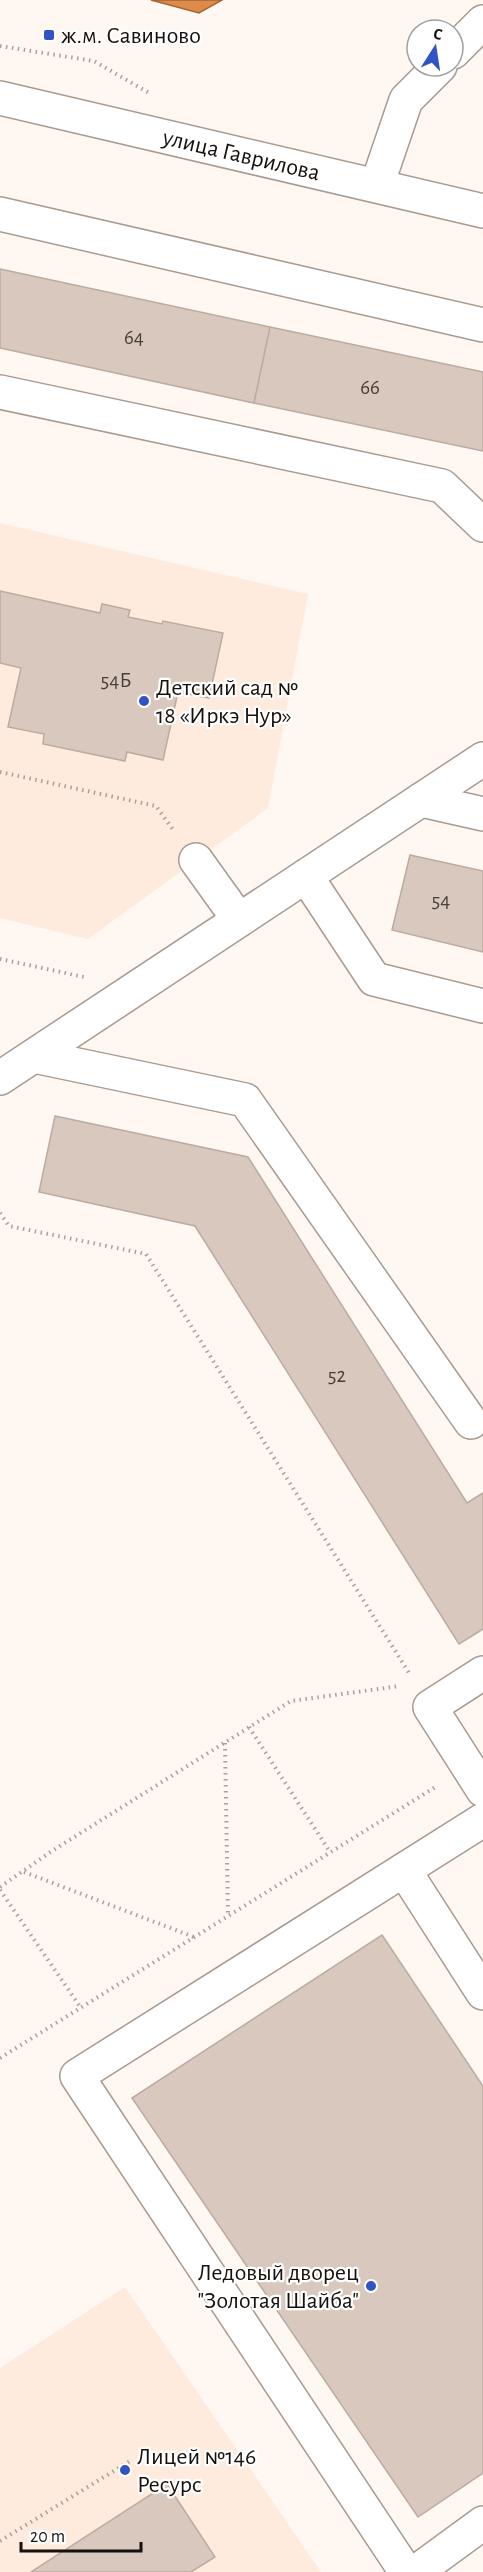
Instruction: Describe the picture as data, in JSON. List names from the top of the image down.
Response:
{
  "streets": {
    "street": ["улица Гаврилова"]
  },
  "places": {
    "transit": ["ж.м. Савиново"],
    "other": ["Детский сад № 18 «Иркэ Нур»", "Ледовый дворец \"Золотая Шайба\"", "Лицей №146 Ресурс"]
  },
  "house_numbers": [
    "64",
    "66",
    "54Б",
    "54",
    "52"
  ],
  "scale_bar": "20 m",
  "north": "top"
}
